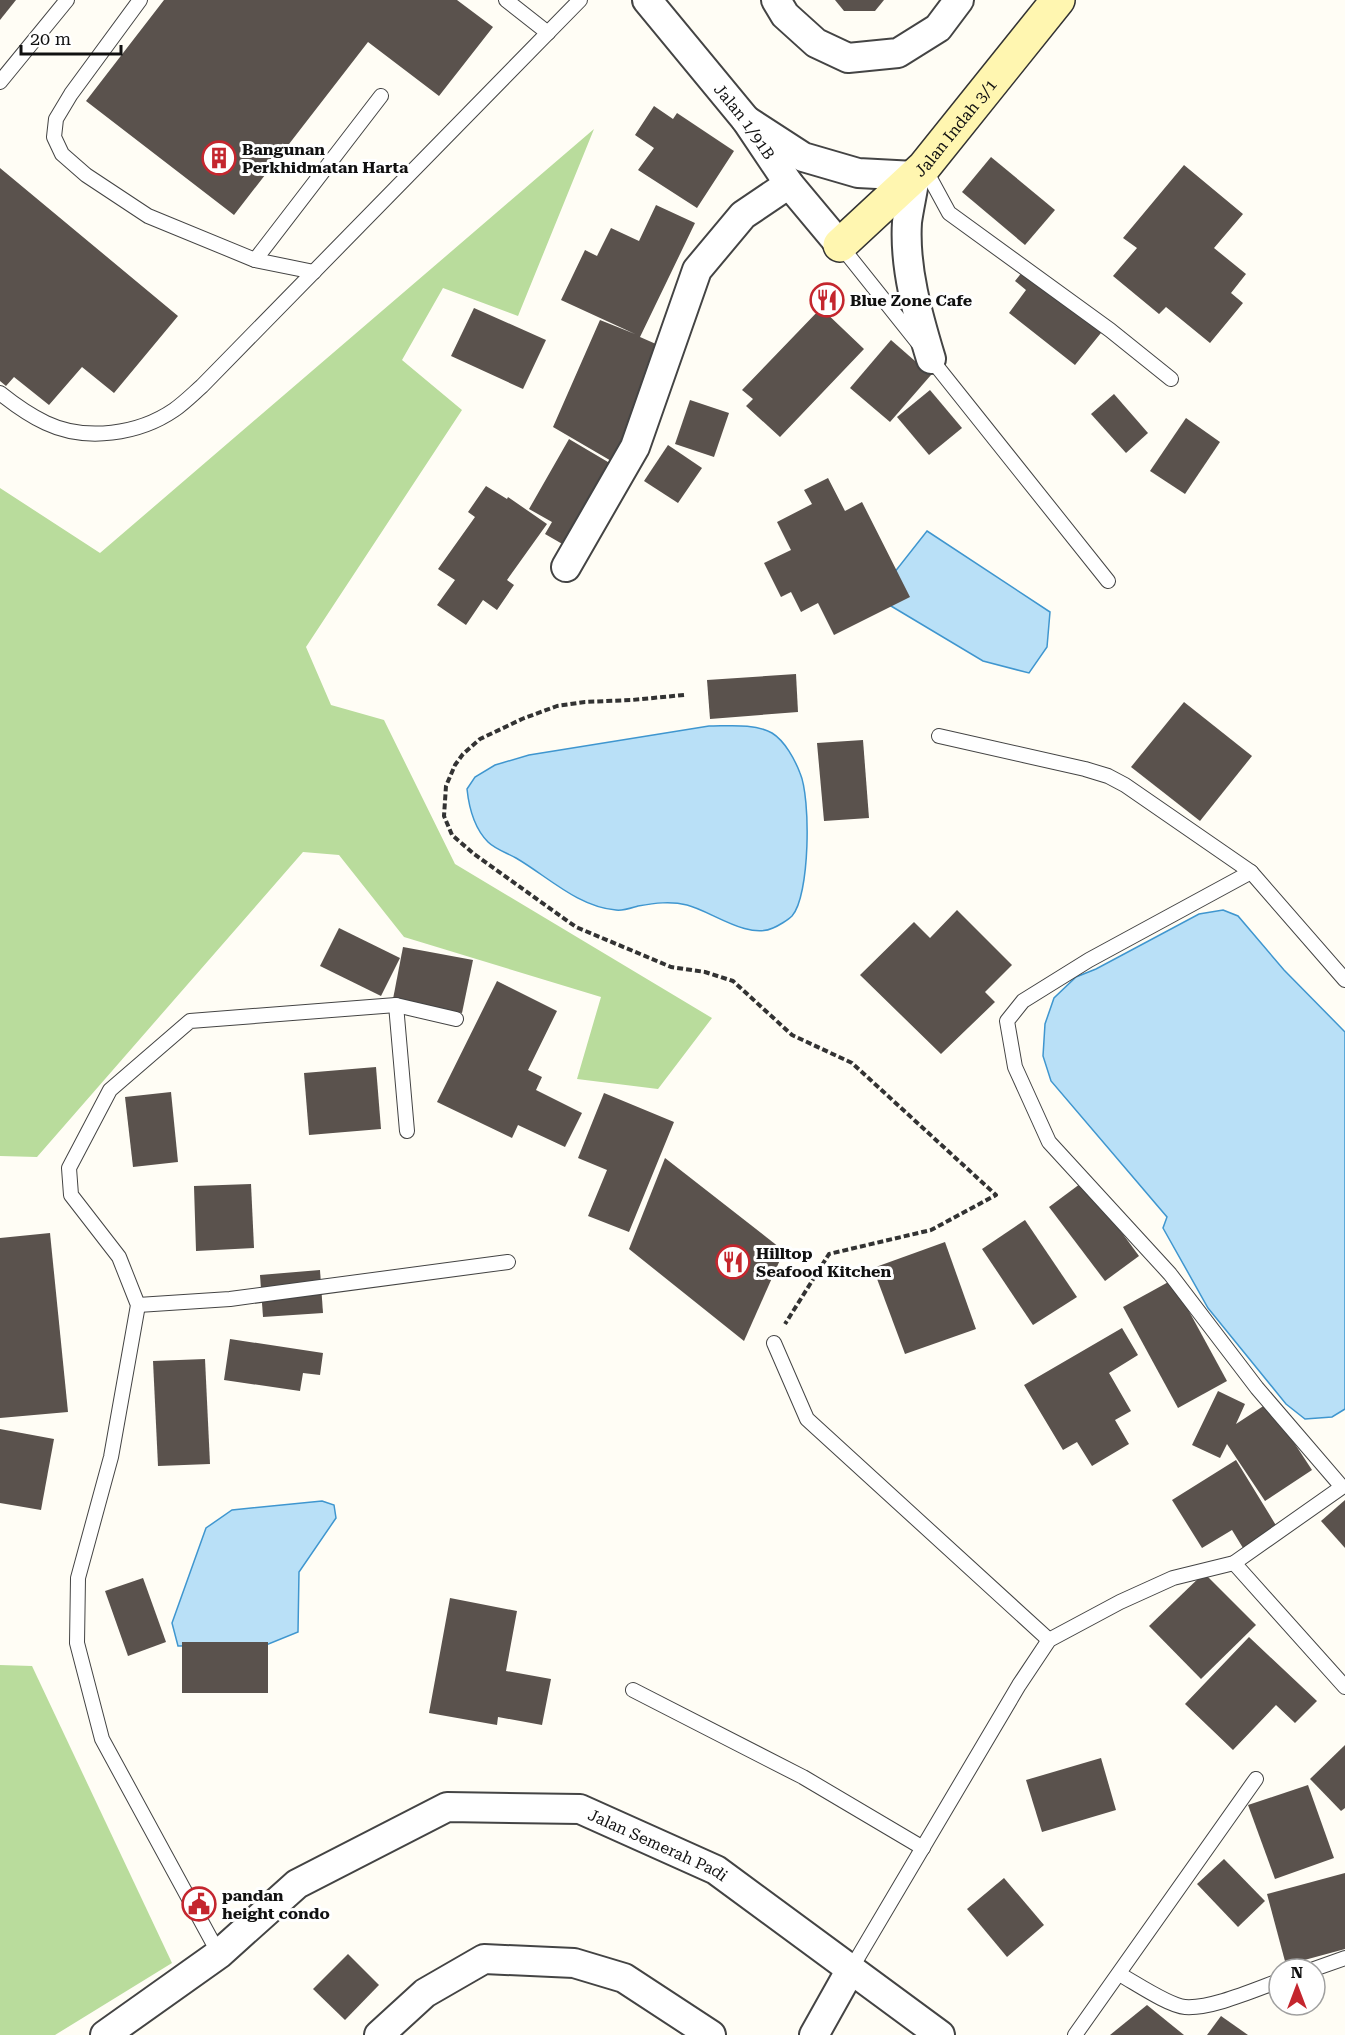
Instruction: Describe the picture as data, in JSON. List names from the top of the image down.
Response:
{
  "streets": {
    "street": ["Jalan 1/91B", "Jalan Indah 3/1", "Jalan Semerah Padi"]
  },
  "crossings": [
    ["Jalan 1/91B", "Jalan Indah 3/1"]
  ],
  "places": {
    "building": ["Bangunan Perkhidmatan Harta"],
    "restaurant": ["Blue Zone Cafe", "Hilltop Seafood Kitchen"],
    "public building": ["pandan height condo"]
  },
  "scale_bar": "20 m",
  "north": "top"
}
